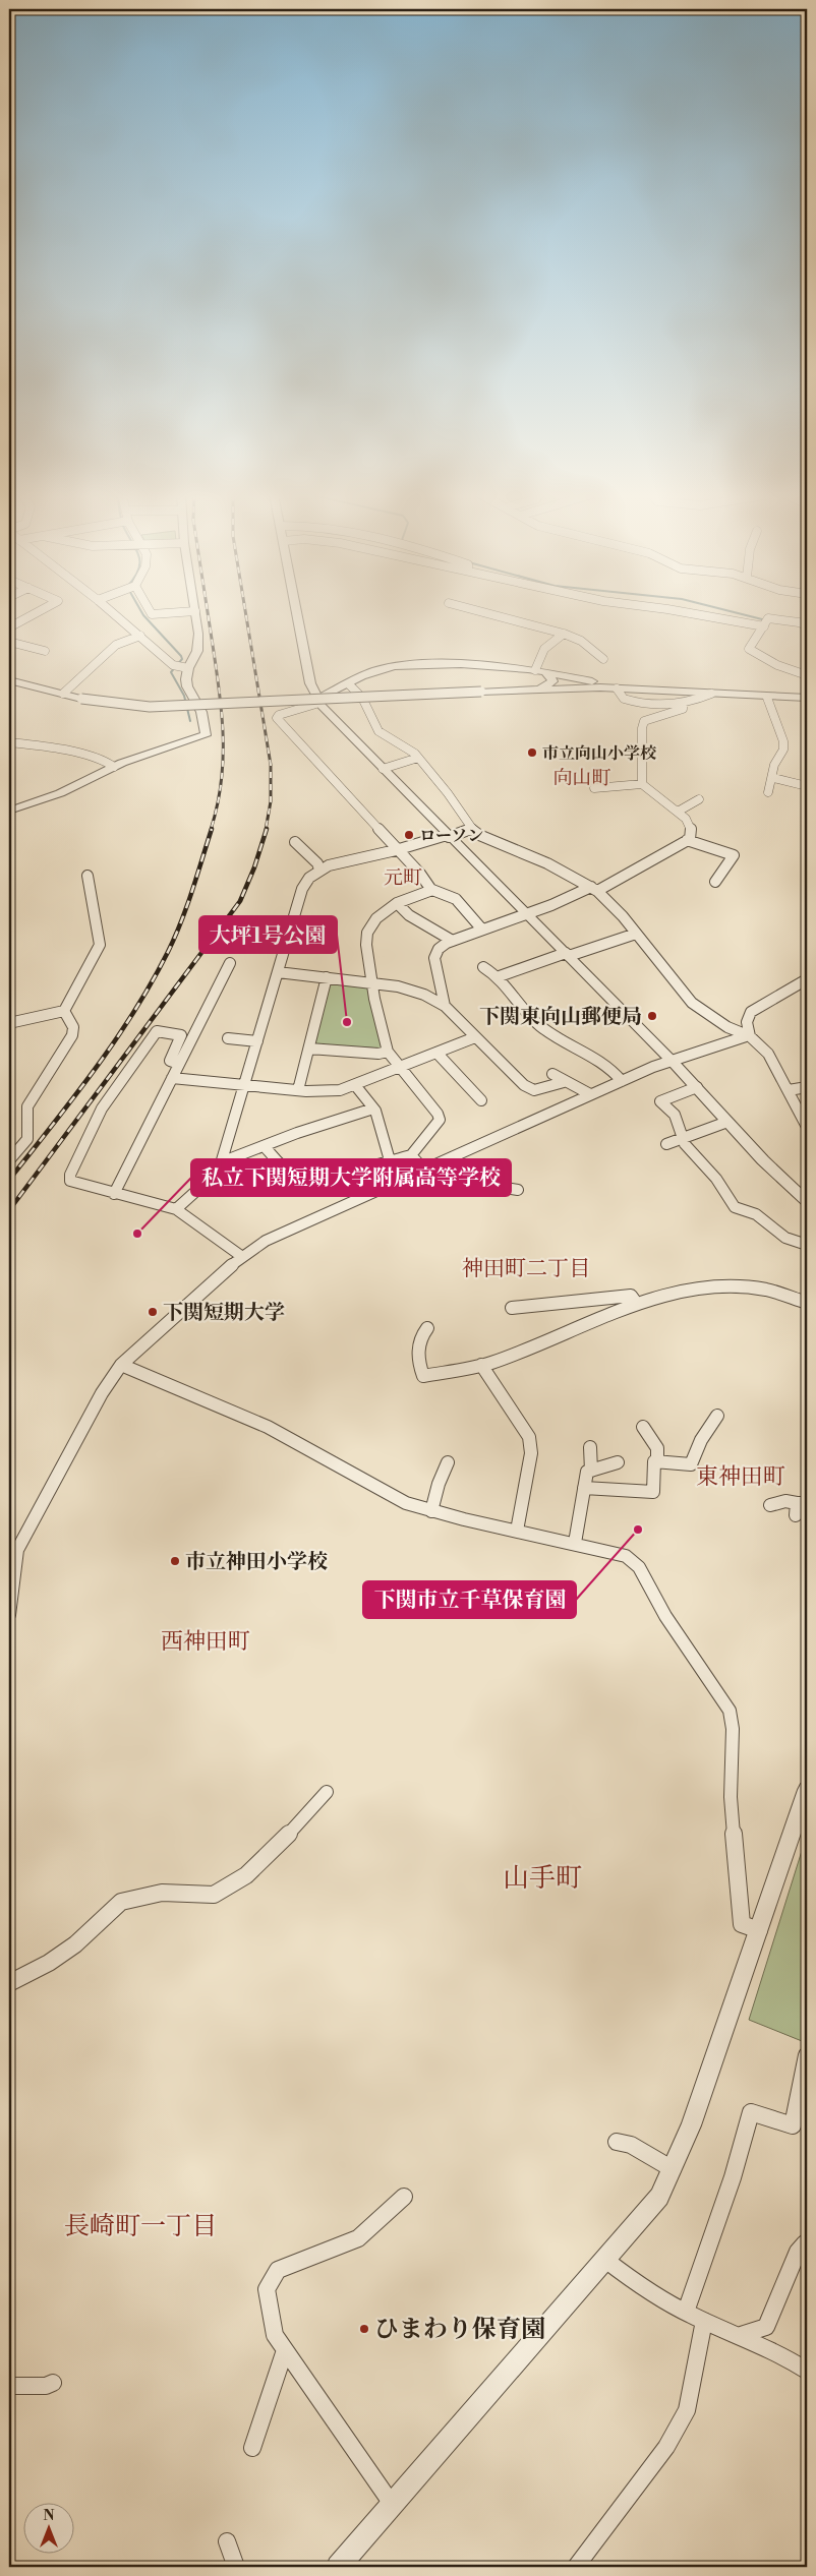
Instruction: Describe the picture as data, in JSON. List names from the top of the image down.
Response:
{
  "districts": [
    "向山町",
    "元町",
    "神田町二丁目",
    "東神田町",
    "西神田町",
    "山手町",
    "長崎町一丁目"
  ],
  "places": [
    "市立向山小学校",
    "ローソン",
    "下関東向山郵便局",
    "大坪1号公園",
    "私立下関短期大学附属高等学校",
    "下関短期大学",
    "下関市立千草保育園",
    "市立神田小学校",
    "ひまわり保育園"
  ],
  "north": "top"
}
